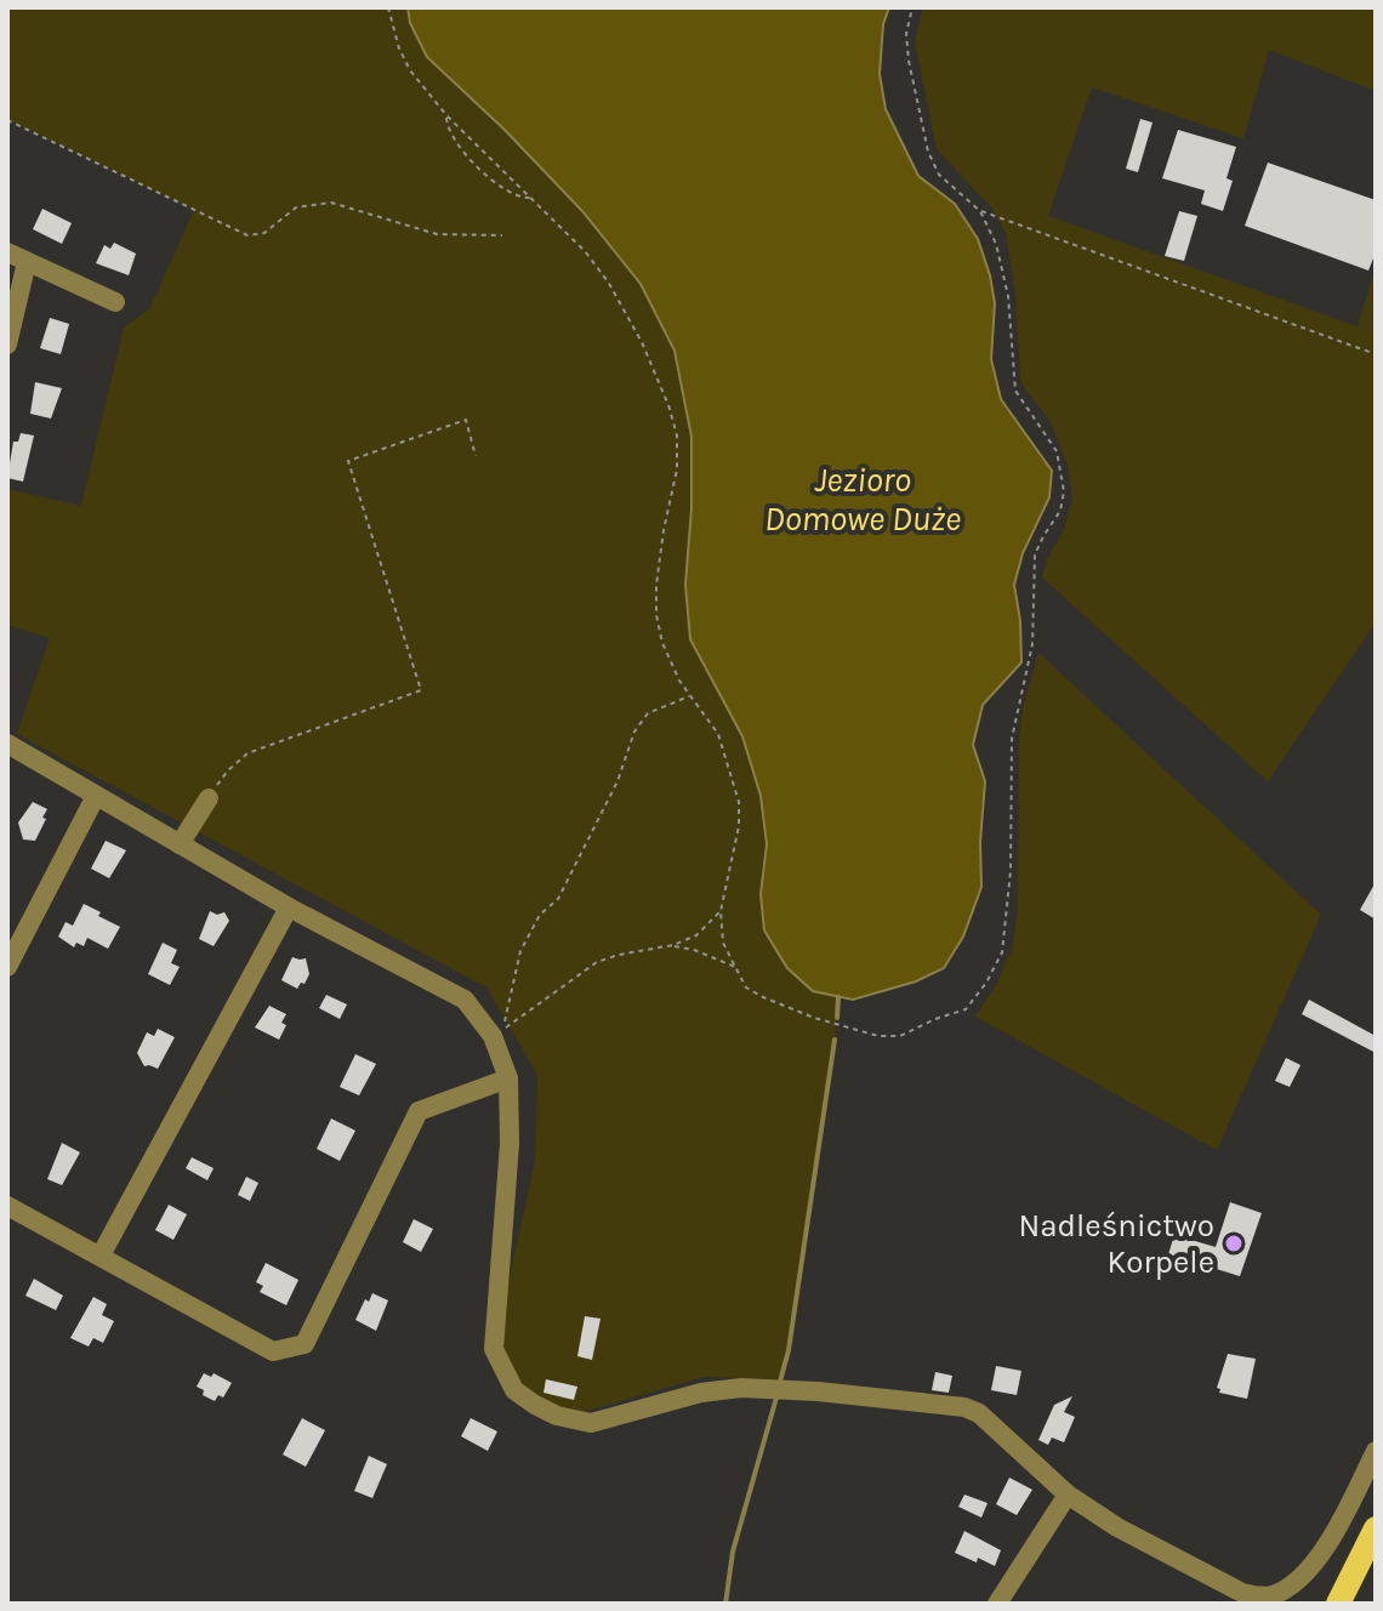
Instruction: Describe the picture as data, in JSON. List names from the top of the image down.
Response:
{
  "water": ["Jezioro Domowe Duże"],
  "places": ["Nadleśnictwo Korpele"]
}
